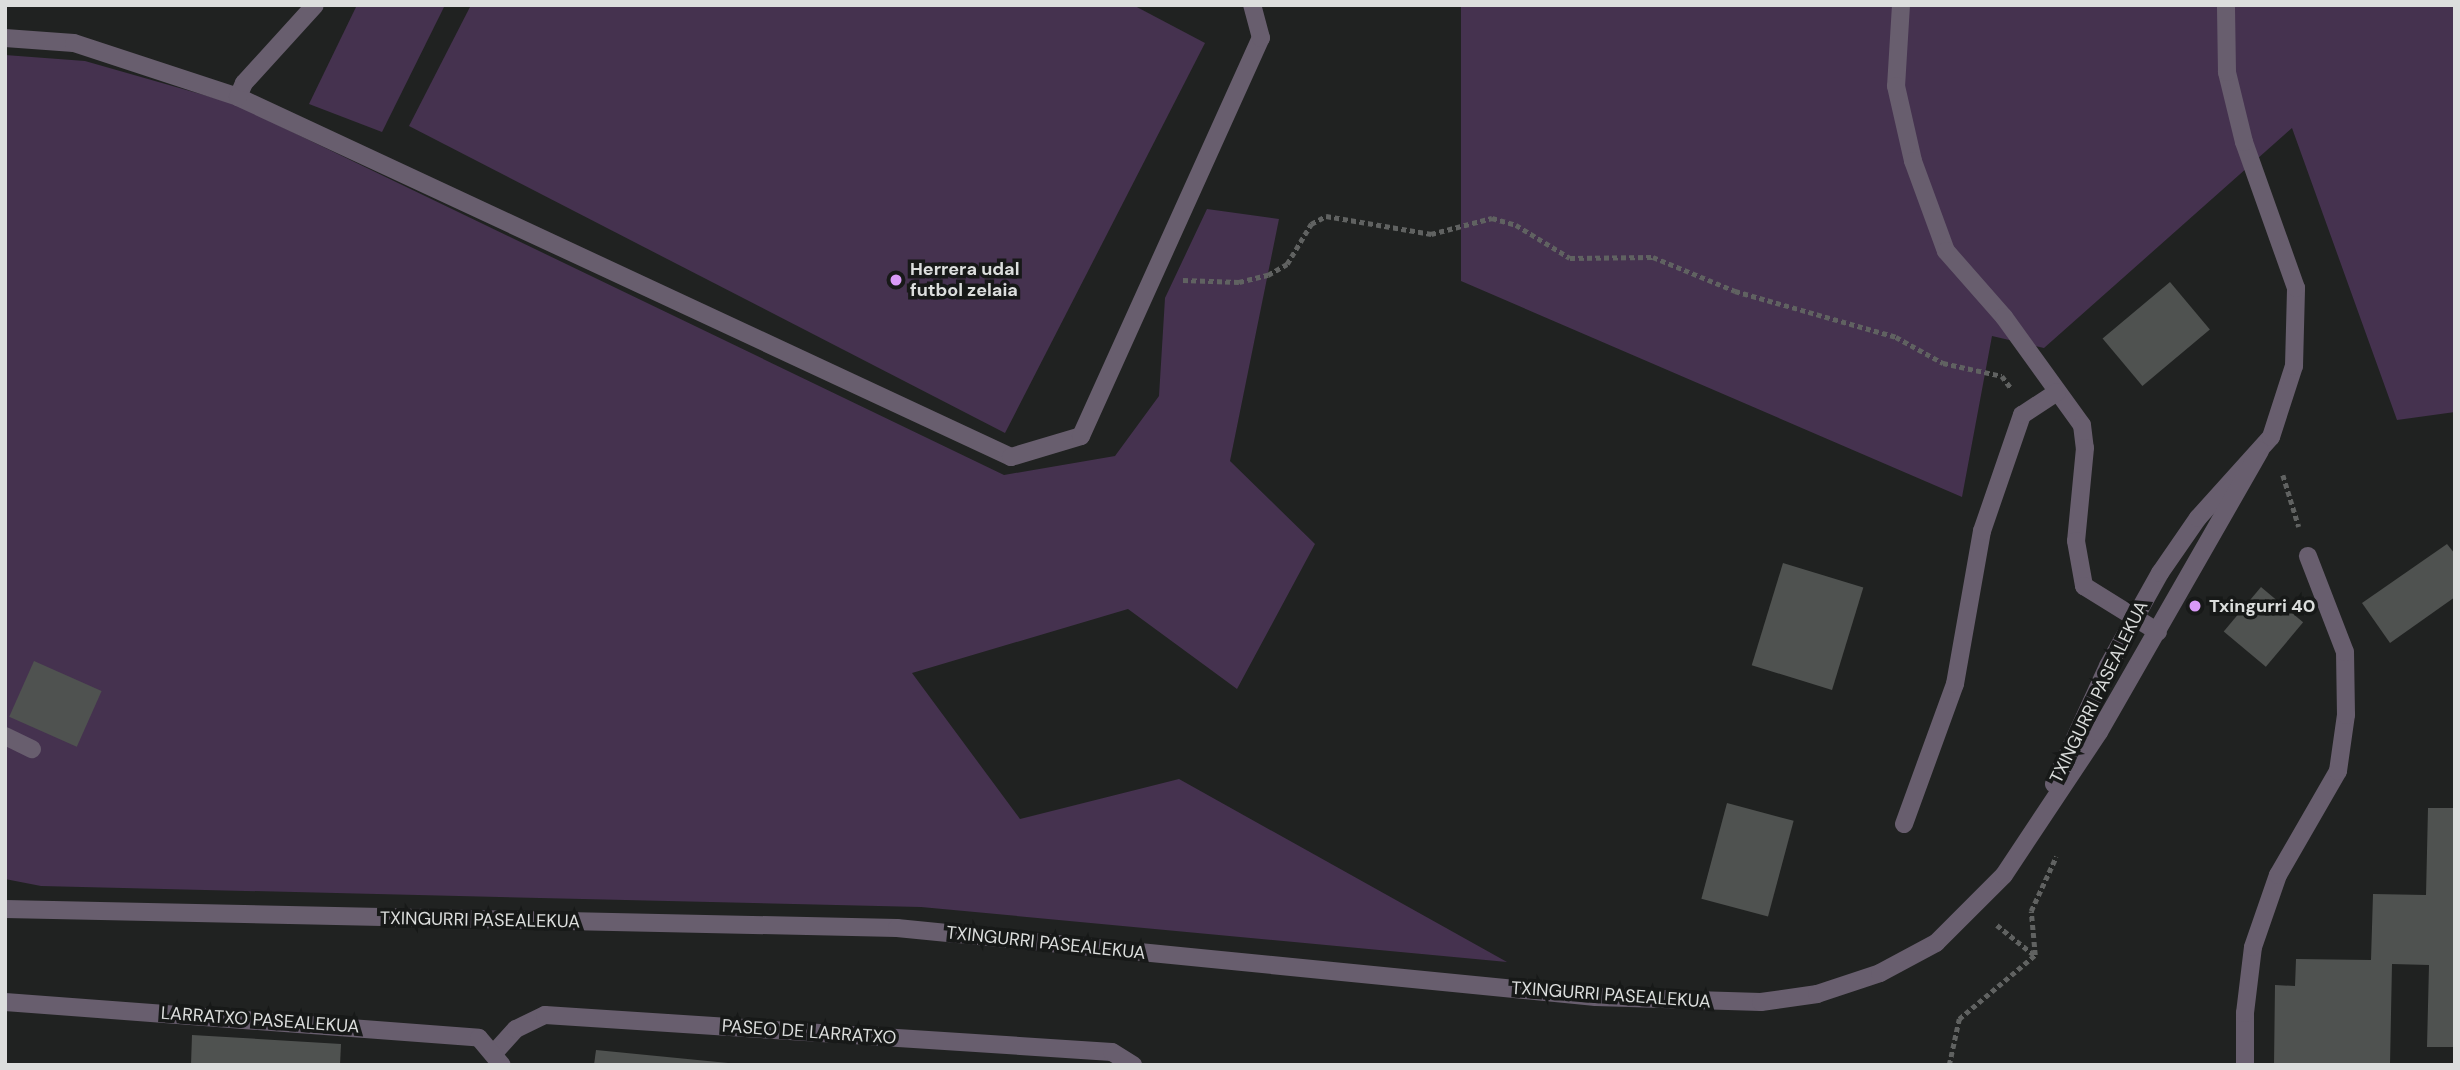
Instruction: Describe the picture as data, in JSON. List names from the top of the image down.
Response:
{
  "streets": {
    "street": ["TXINGURRI PASEALEKUA", "LARRATXO PASEALEKUA", "PASEO DE LARRATXO"]
  },
  "crossings": [
    ["LARRATXO PASEALEKUA", "PASEO DE LARRATXO"]
  ],
  "places": ["Herrera udal futbol zelaia", "Txingurri 40"]
}
